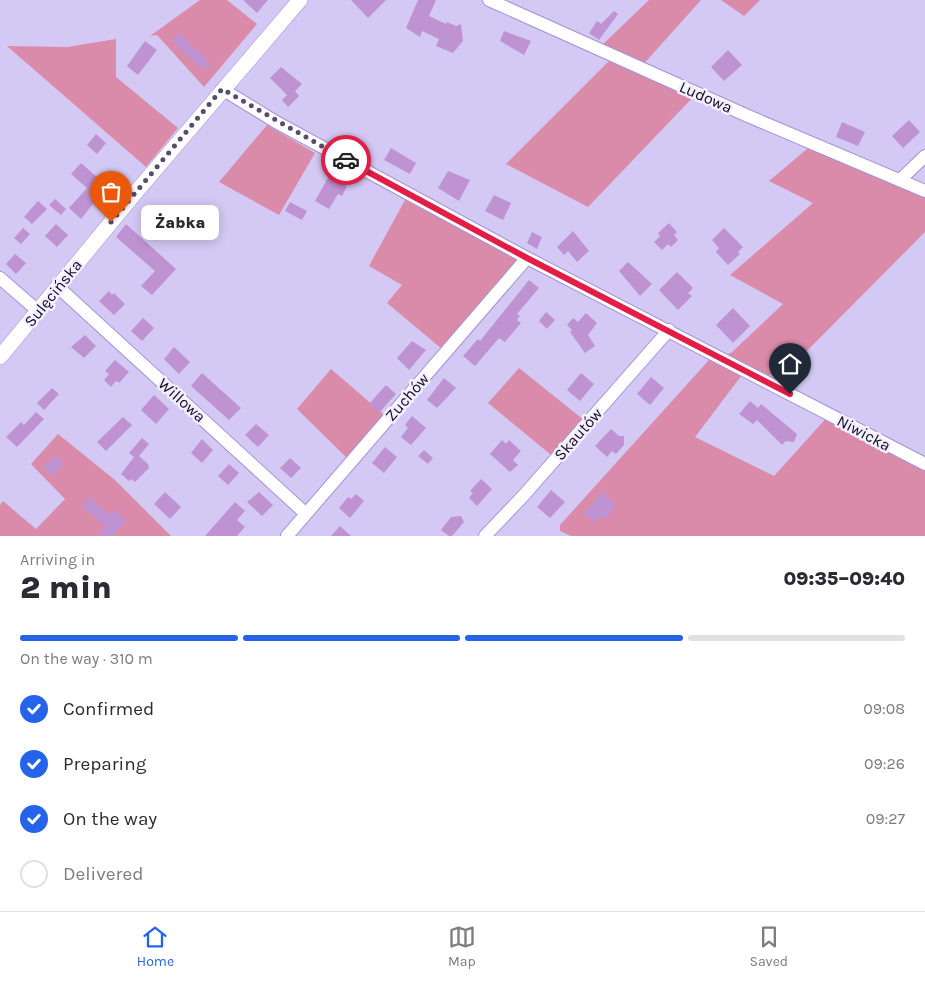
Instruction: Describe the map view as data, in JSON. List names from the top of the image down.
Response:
{
  "streets": {
    "street": [
      "Ludowa",
      "Sulęcińska",
      "Zuchów",
      "Willowa",
      "Niwicka",
      "Skautów"
    ]
  },
  "crossings": [
    ["Sulęcińska", "Willowa"],
    ["Sulęcińska", "Niwicka"],
    ["Zuchów", "Willowa"],
    ["Zuchów", "Niwicka"],
    ["Niwicka", "Skautów"]
  ],
  "places": ["Żabka"],
  "page": {
    "bubble": "Żabka",
    "heading": ["2 min", "Arriving in", "09:35–09:40"],
    "bar": "On the way · 310 m",
    "list": [
      ["Confirmed", "09:08"],
      ["Preparing", "09:26"],
      ["On the way", "09:27"],
      "Delivered"
    ],
    "tabs": ["Home", "Map", "Saved"]
  }
}
